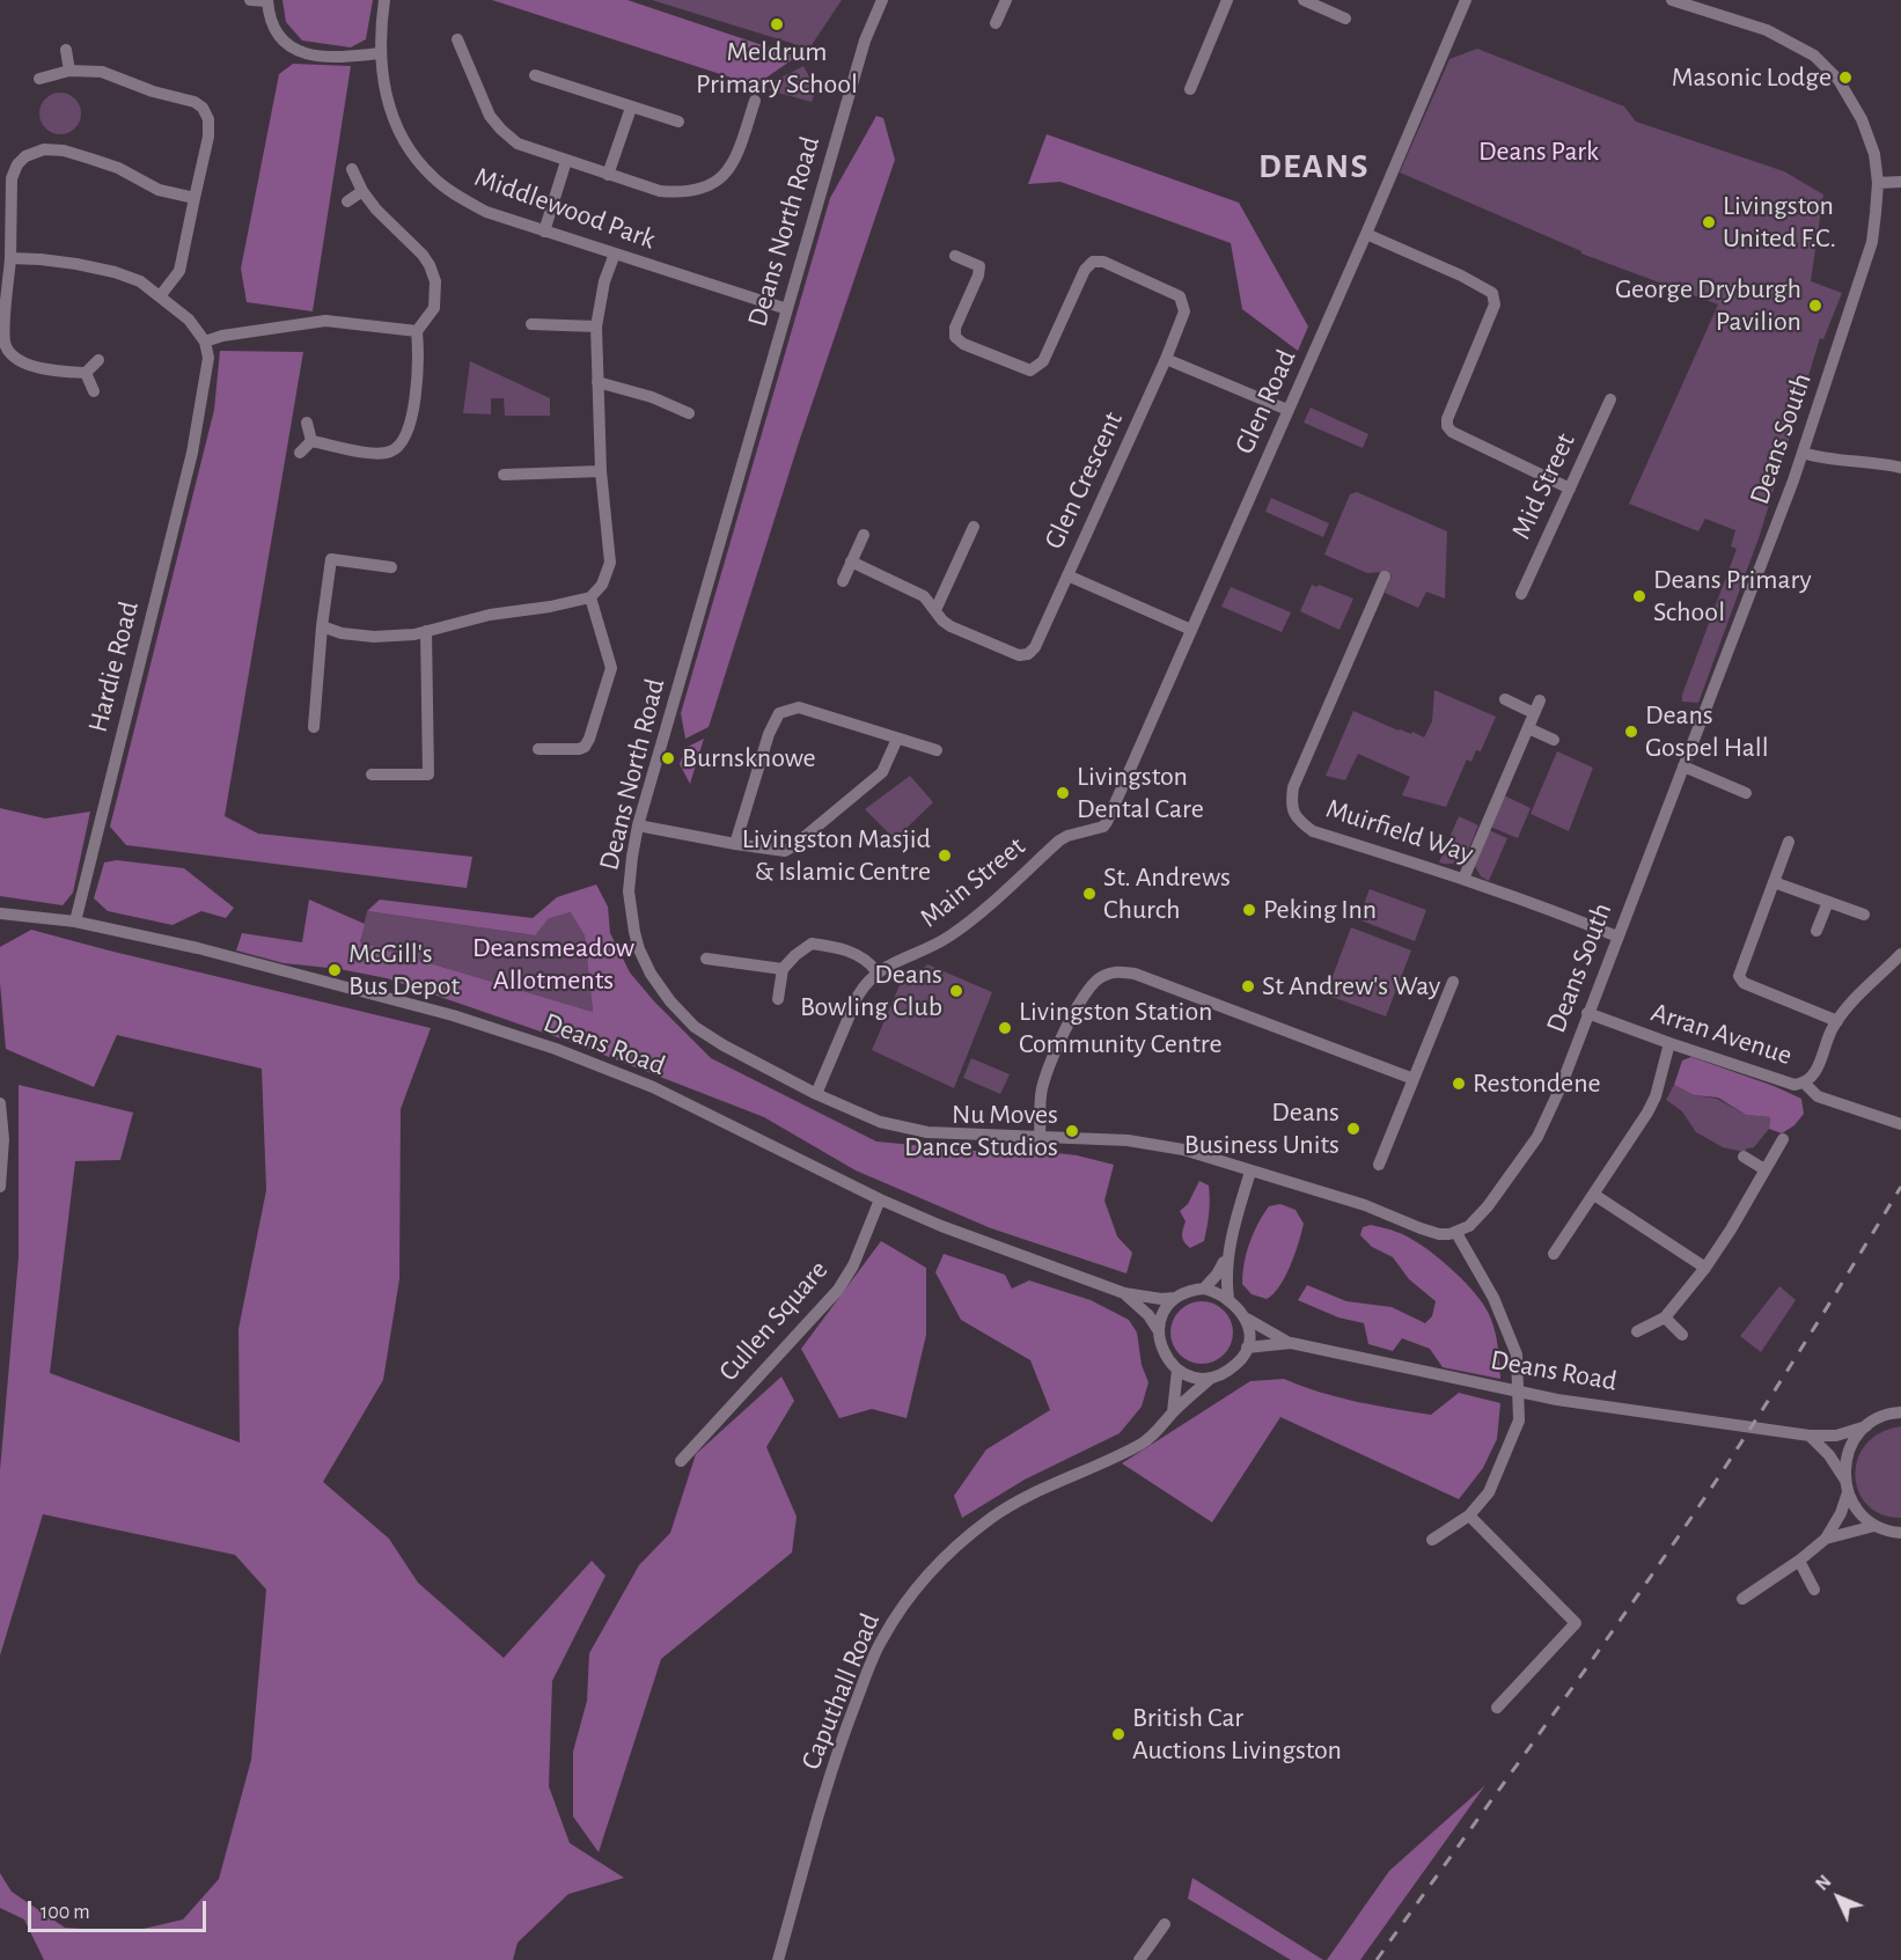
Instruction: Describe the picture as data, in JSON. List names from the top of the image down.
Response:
{
  "streets": {
    "street": [
      "Middlewood Park",
      "Deans North Road",
      "Glen Road",
      "Deans South",
      "Glen Crescent",
      "Mid Street",
      "Hardie Road",
      "Muirfield Way",
      "Main Street",
      "Arran Avenue",
      "Deans Road",
      "Cullen Square",
      "Caputhall Road"
    ]
  },
  "crossings": [
    ["Middlewood Park", "Deans North Road"],
    ["Deans North Road", "Main Street"],
    ["Glen Road", "Glen Crescent"],
    ["Glen Road", "Main Street"],
    ["Deans South", "Muirfield Way"],
    ["Deans South", "Arran Avenue"],
    ["Hardie Road", "Deans Road"],
    ["Deans Road", "Cullen Square"],
    ["Deans Road", "Caputhall Road"]
  ],
  "districts": ["DEANS"],
  "parks": ["Deans Park", "Deansmeadow Allotments"],
  "places": [
    "Meldrum Primary School",
    "Masonic Lodge",
    "Livingston United F.C.",
    "George Dryburgh Pavilion",
    "Deans Primary School",
    "Deans Gospel Hall",
    "Burnsknowe",
    "Livingston Dental Care",
    "Livingston Masjid & Islamic Centre",
    "St. Andrews Church",
    "Peking Inn",
    "McGill's Bus Depot",
    "St Andrew's Way",
    "Deans Bowling Club",
    "Livingston Station Community Centre",
    "Restondene",
    "Deans Business Units",
    "Nu Moves Dance Studios",
    "British Car Auctions Livingston"
  ],
  "scale_bar": "100 m",
  "north": "top left"
}
